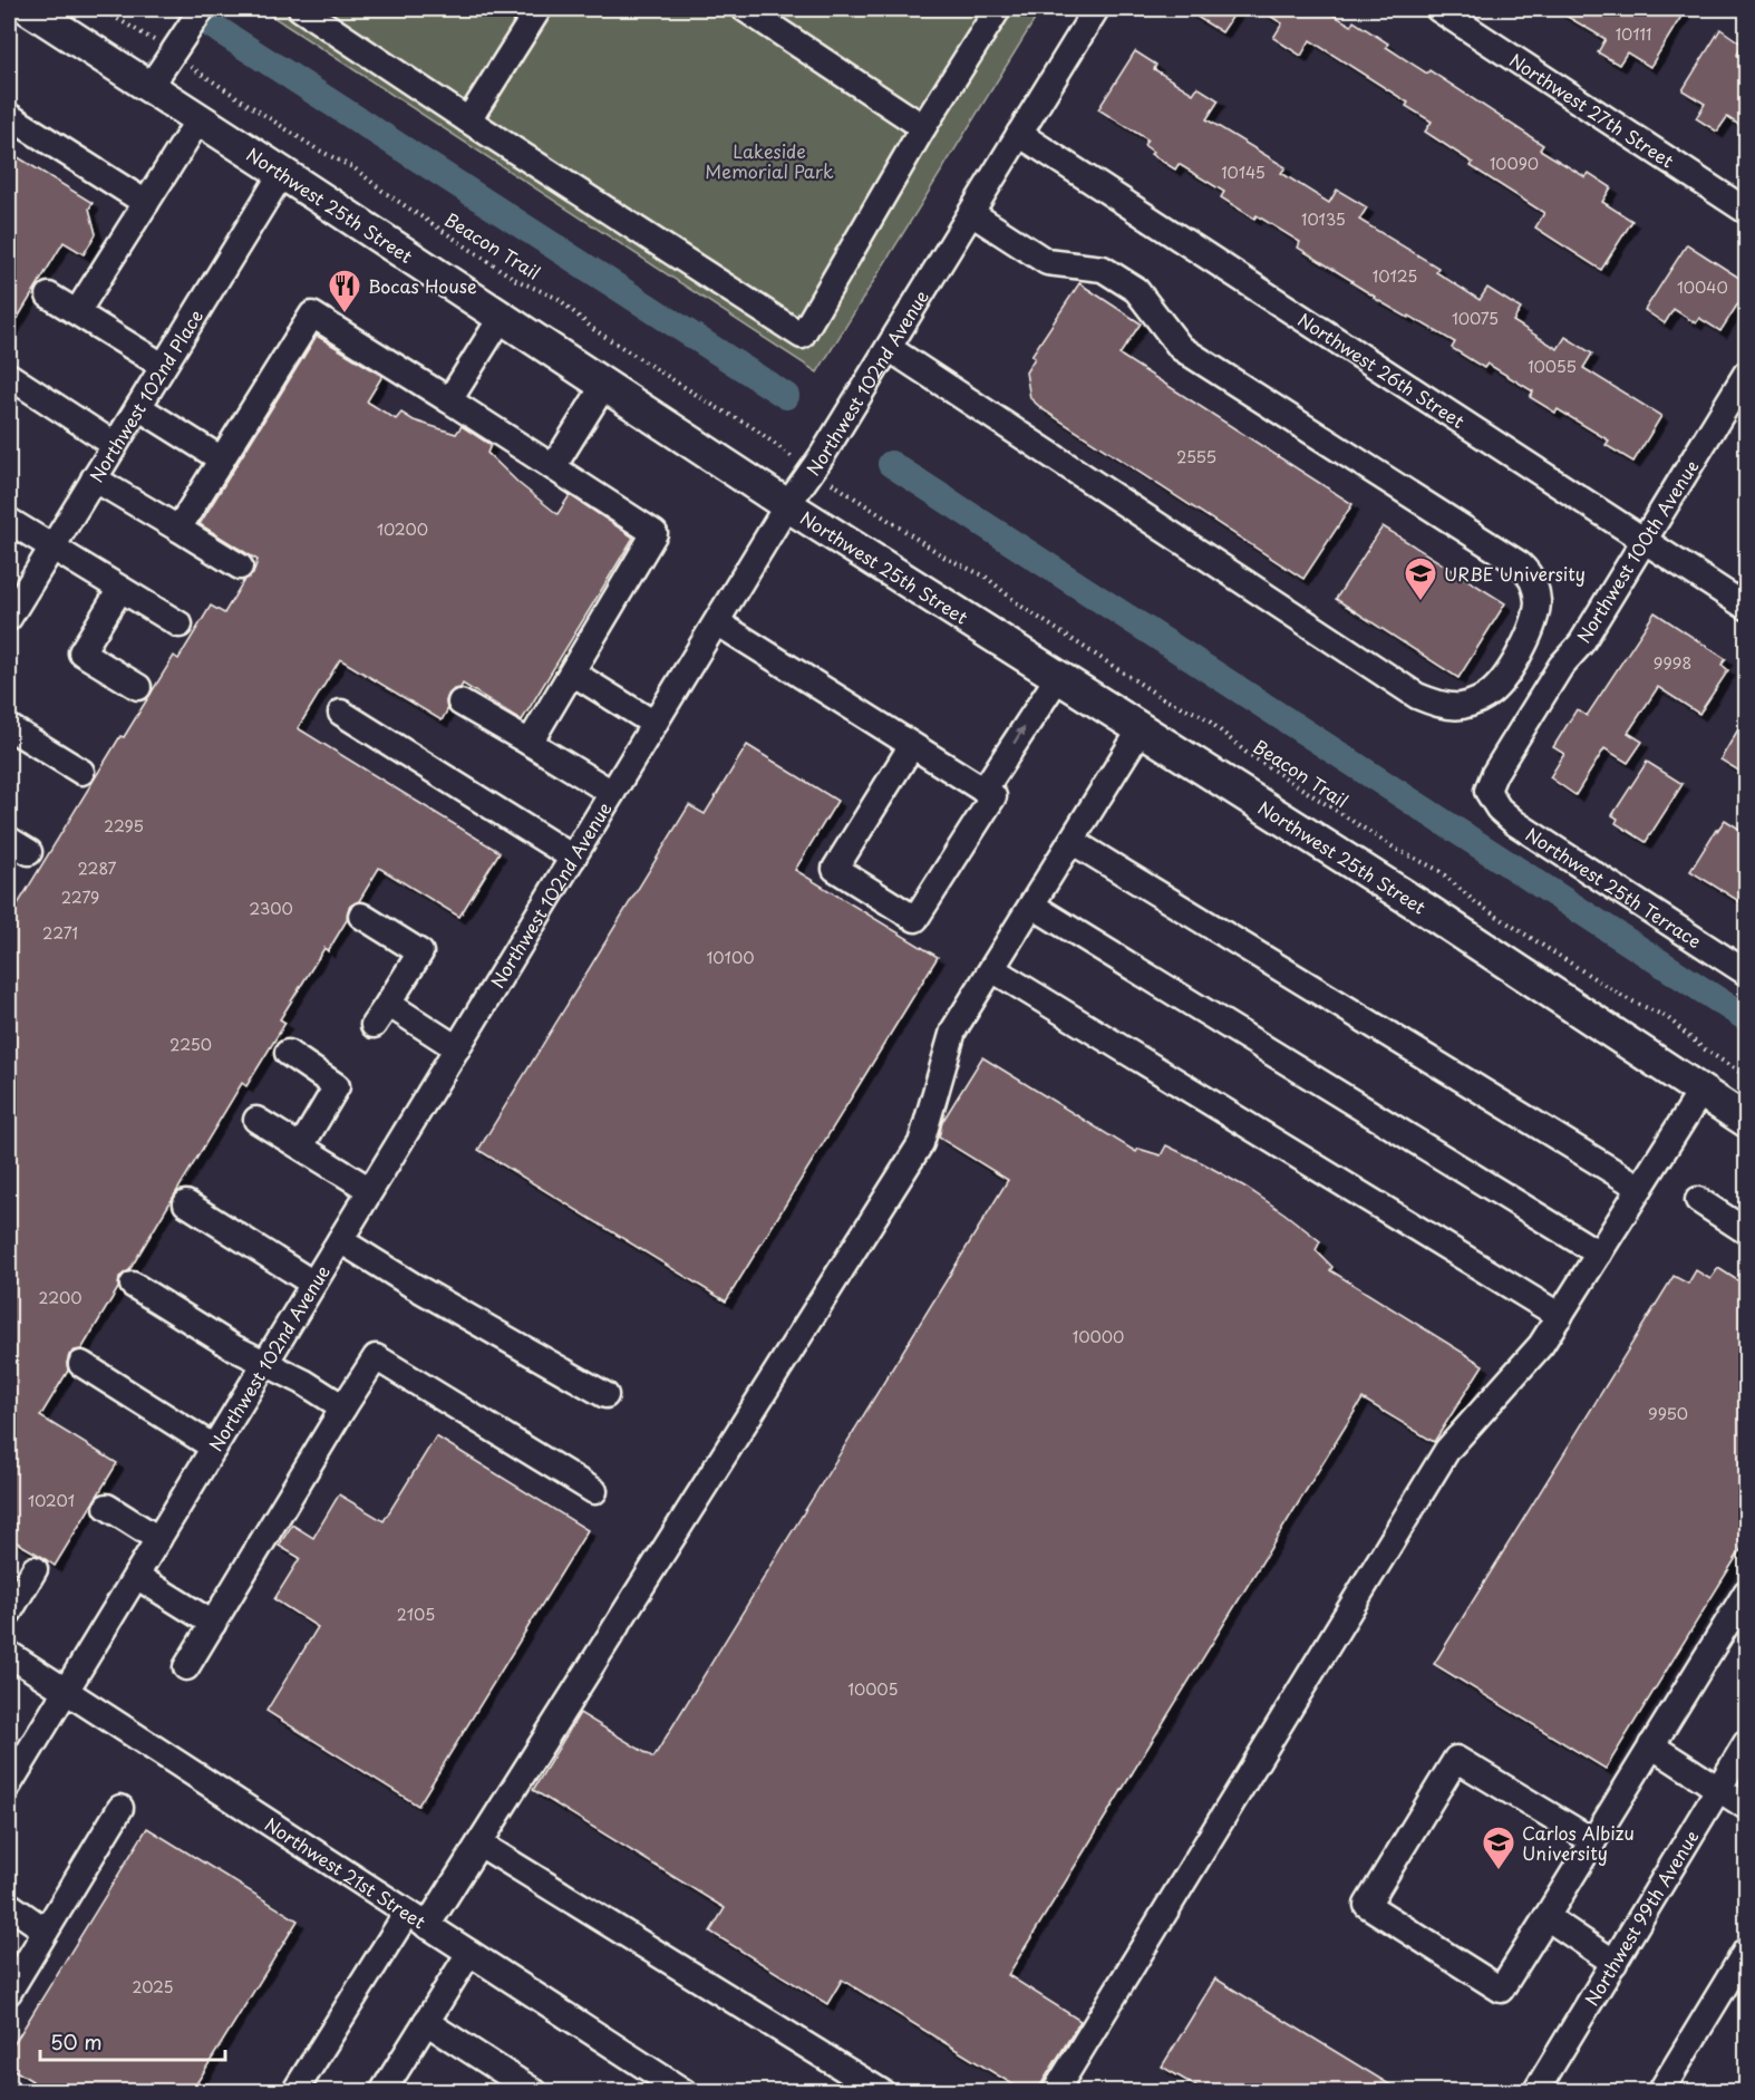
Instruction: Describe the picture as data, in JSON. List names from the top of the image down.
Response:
{
  "streets": {
    "main road": ["Northwest 25th Street"],
    "street": [
      "Northwest 27th Street",
      "Northwest 26th Street",
      "Northwest 102nd Avenue",
      "Northwest 102nd Place",
      "Northwest 100th Avenue",
      "Northwest 25th Terrace",
      "Northwest 21st Street",
      "Northwest 99th Avenue"
    ],
    "path": ["Beacon Trail"]
  },
  "crossings": [
    ["Northwest 25th Street", "Northwest 102nd Avenue"],
    ["Northwest 25th Street", "Northwest 102nd Place"],
    ["Northwest 26th Street", "Northwest 102nd Avenue"],
    ["Northwest 26th Street", "Northwest 100th Avenue"],
    ["Northwest 102nd Avenue", "Northwest 21st Street"],
    ["Northwest 100th Avenue", "Northwest 25th Terrace"]
  ],
  "parks": ["Lakeside Memorial Park"],
  "places": {
    "restaurant": ["Bocas House"],
    "school or university": ["URBE University", "Carlos Albizu University"]
  },
  "house_numbers": [
    "10111",
    "10090",
    "10145",
    "10135",
    "10125",
    "10040",
    "10075",
    "10055",
    "2555",
    "10200",
    "9998",
    "2295",
    "2287",
    "2279",
    "2300",
    "2271",
    "10100",
    "2250",
    "2200",
    "10000",
    "9950",
    "10201",
    "2105",
    "10005",
    "2025"
  ],
  "scale_bar": "50 m"
}
